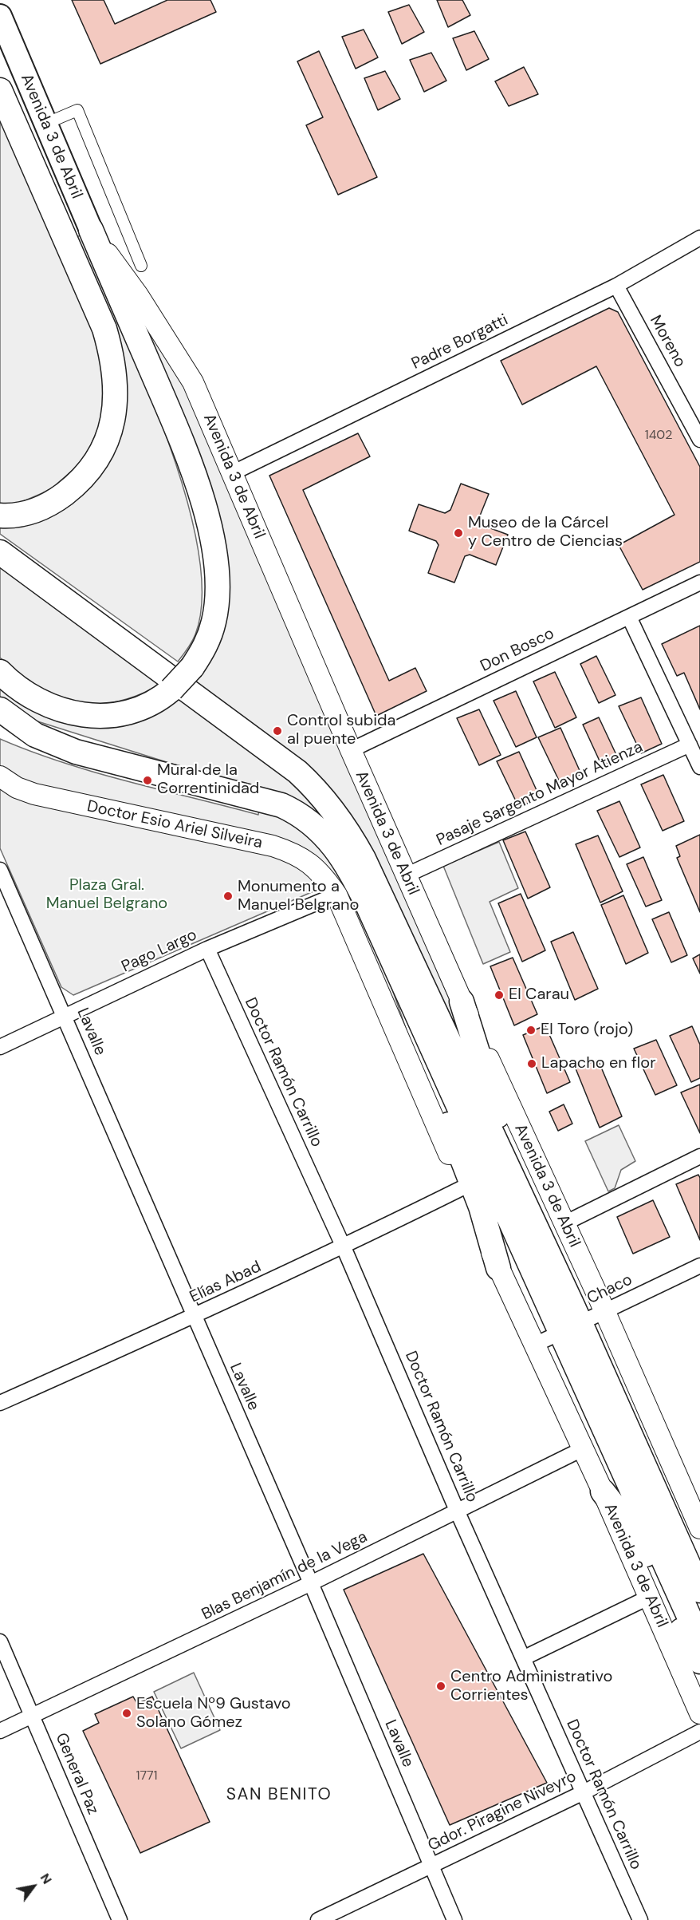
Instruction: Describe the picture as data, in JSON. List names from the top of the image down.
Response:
{
  "streets": {
    "highway": ["Avenida 3 de Abril"],
    "main road": ["Doctor Esio Ariel Silveira"],
    "street": [
      "Moreno",
      "Padre Borgatti",
      "Don Bosco",
      "Pasaje Sargento Mayor Atienza",
      "Pago Largo",
      "Lavalle",
      "Doctor Ramón Carrillo",
      "Elías Abad",
      "Chaco",
      "Blas Benjamín de la Vega",
      "General Paz",
      "Gdor. Piragine Niveyro"
    ]
  },
  "crossings": [
    ["Avenida 3 de Abril", "Padre Borgatti"],
    ["Avenida 3 de Abril", "Don Bosco"],
    ["Avenida 3 de Abril", "Pasaje Sargento Mayor Atienza"],
    ["Avenida 3 de Abril", "Doctor Esio Ariel Silveira"],
    ["Avenida 3 de Abril", "Pago Largo"],
    ["Avenida 3 de Abril", "Elías Abad"],
    ["Avenida 3 de Abril", "Chaco"],
    ["Avenida 3 de Abril", "Blas Benjamín de la Vega"],
    ["Moreno", "Padre Borgatti"],
    ["Doctor Esio Ariel Silveira", "Pago Largo"],
    ["Pago Largo", "Lavalle"],
    ["Pago Largo", "Doctor Ramón Carrillo"],
    ["Lavalle", "Elías Abad"],
    ["Lavalle", "Blas Benjamín de la Vega"],
    ["Lavalle", "Gdor. Piragine Niveyro"],
    ["Doctor Ramón Carrillo", "Elías Abad"],
    ["Doctor Ramón Carrillo", "Blas Benjamín de la Vega"],
    ["Doctor Ramón Carrillo", "Gdor. Piragine Niveyro"],
    ["Blas Benjamín de la Vega", "General Paz"]
  ],
  "districts": ["SAN BENITO"],
  "parks": ["Plaza Gral. Manuel Belgrano"],
  "places": [
    "Museo de la Cárcel y Centro de Ciencias",
    "Control subida al puente",
    "Mural de la Correntinidad",
    "Monumento a Manuel Belgrano",
    "El Carau",
    "El Toro (rojo)",
    "Lapacho en flor",
    "Centro Administrativo Corrientes",
    "Escuela Nº9 Gustavo Solano Gómez"
  ],
  "house_numbers": ["1402", "1771"],
  "north": "top right"
}
